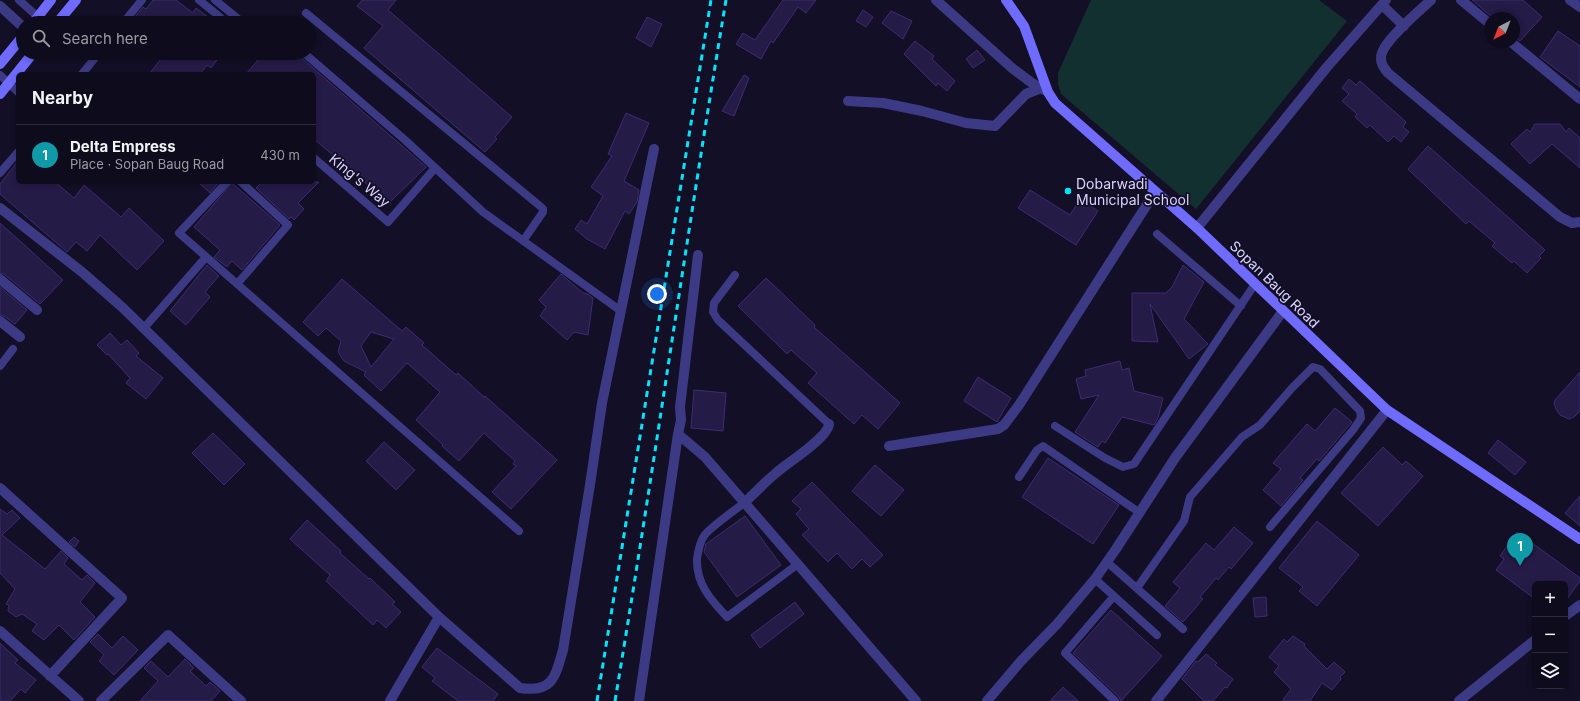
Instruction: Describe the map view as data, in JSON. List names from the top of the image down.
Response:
{
  "streets": {
    "street": ["Sopan Baug Road"],
    "lane": ["King's Way"]
  },
  "places": ["Dobarwadi Municipal School"],
  "north": "bottom left",
  "page": {
    "search": "Search here",
    "heading": "Nearby",
    "list": [
      {
        "mark": "1",
        "name": "Delta Empress",
        "note": "Place · Sopan Baug Road",
        "value": "430 m"
      }
    ],
    "pins": "1",
    "map_buttons": ["+", "−"]
  }
}
